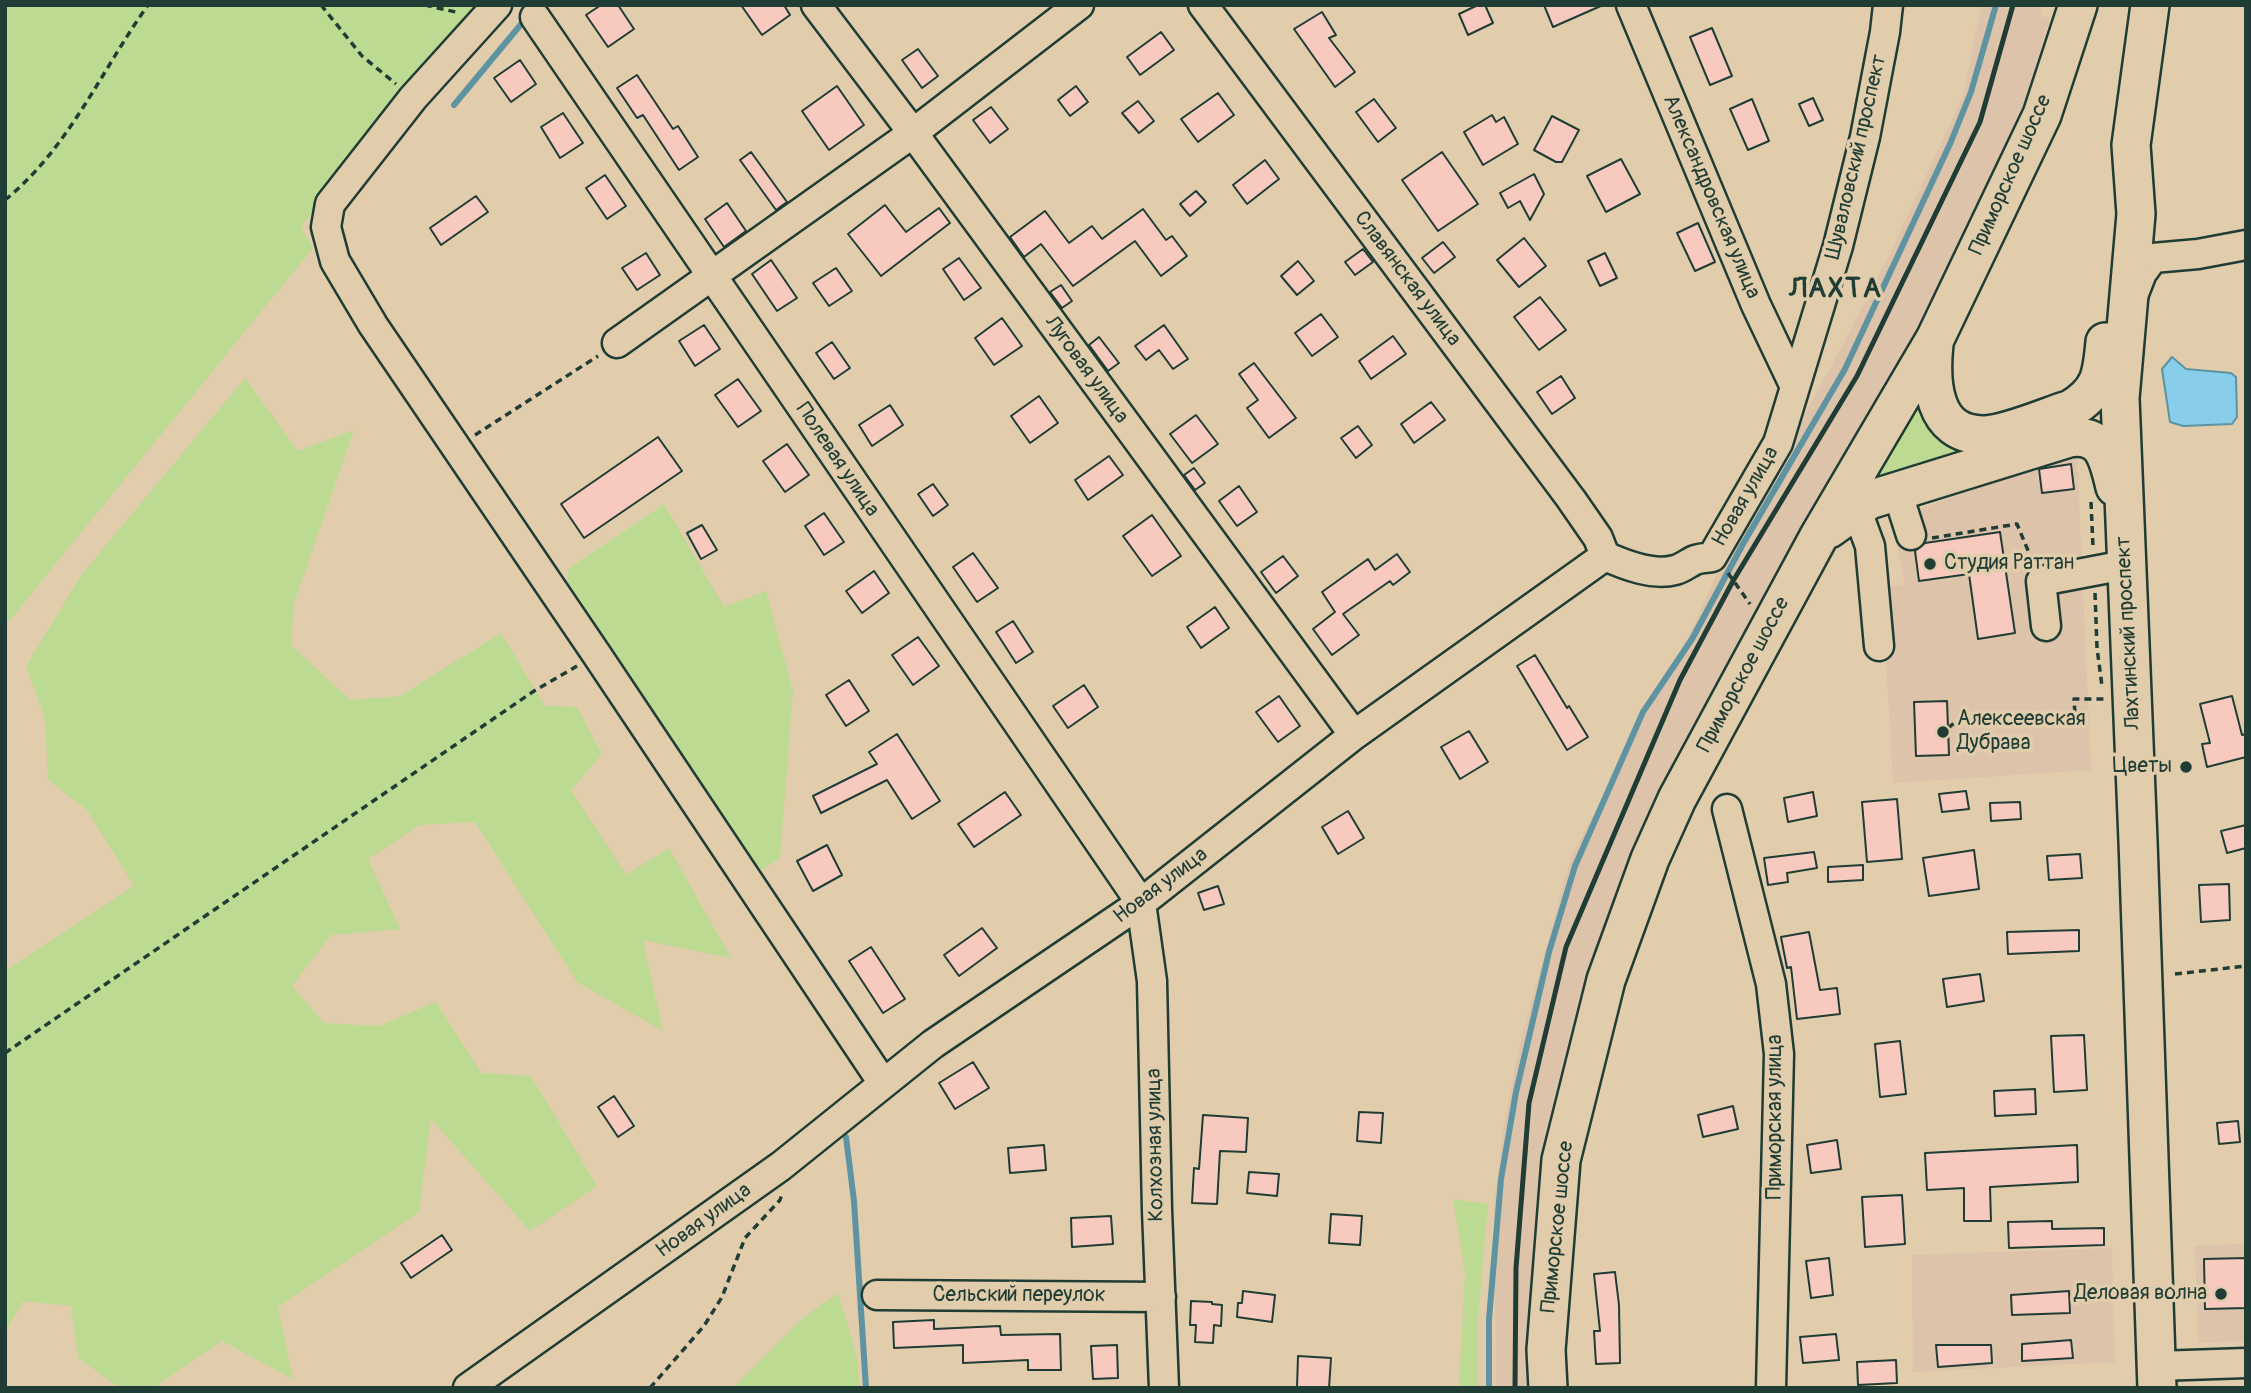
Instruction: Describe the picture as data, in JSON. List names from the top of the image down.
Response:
{
  "streets": {
    "main road": ["Приморское шоссе", "Лахтинский проспект"],
    "street": [
      "Шуваловский проспект",
      "Александровская улица",
      "Славянская улица",
      "Луговая улица",
      "Полевая улица",
      "Новая улица",
      "Приморская улица",
      "Колхозная улица",
      "Сельский переулок"
    ]
  },
  "crossings": [
    ["Шуваловский проспект", "Александровская улица"],
    ["Шуваловский проспект", "Новая улица"],
    ["Александровская улица", "Новая улица"],
    ["Славянская улица", "Новая улица"],
    ["Луговая улица", "Новая улица"],
    ["Полевая улица", "Новая улица"],
    ["Полевая улица", "Колхозная улица"],
    ["Новая улица", "Колхозная улица"],
    ["Колхозная улица", "Сельский переулок"]
  ],
  "districts": ["ЛАХТА"],
  "places": [
    "Студия Раттан",
    "Алексеевская Дубрава",
    "Цветы",
    "Деловая волна"
  ]
}
